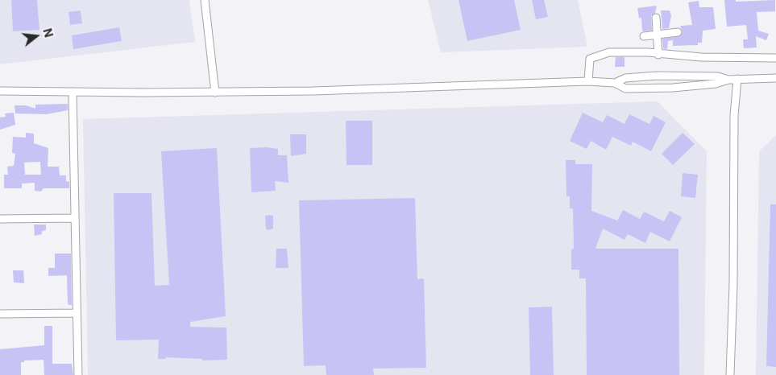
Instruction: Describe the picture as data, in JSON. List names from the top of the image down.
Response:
{
  "north": "right"
}
